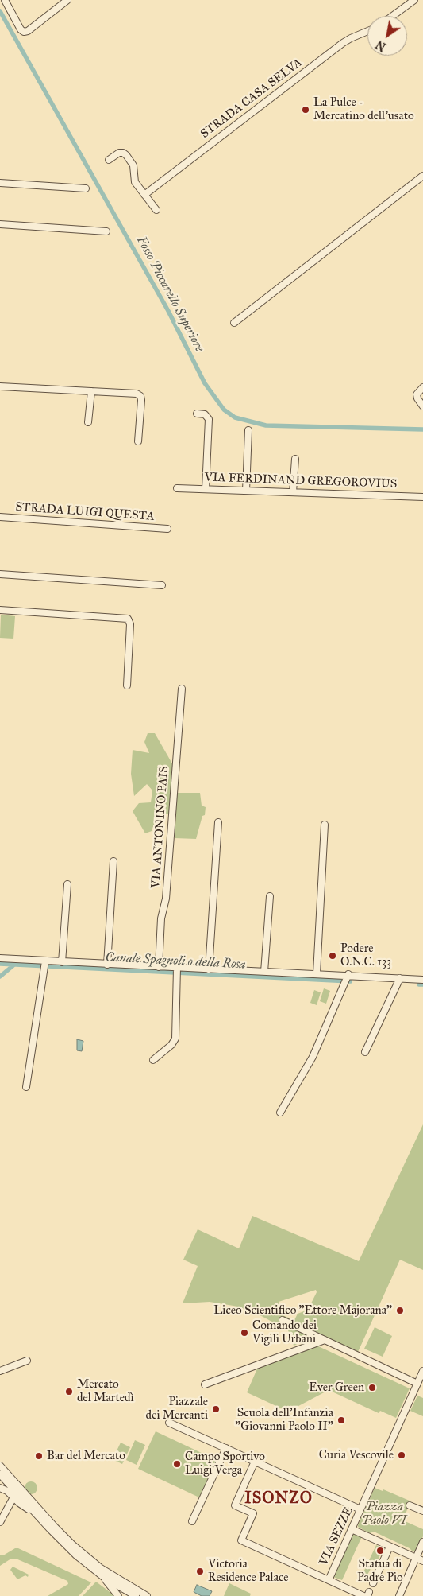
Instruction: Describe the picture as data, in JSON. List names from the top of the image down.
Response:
{
  "streets": {
    "street": [
      "STRADA CASA SELVA",
      "VIA FERDINAND GREGOROVIUS",
      "STRADA LUIGI QUESTA",
      "VIA ANTONINO PAIS",
      "VIA SEZZE"
    ]
  },
  "districts": ["ISONZO"],
  "water": ["Fosso Piccarello Superiore", "Canale Spagnoli o della Rosa"],
  "parks": ["Piazza Paolo VI"],
  "places": [
    "La Pulce - Mercatino dell'usato",
    "Podere O.N.C. 133",
    "Liceo Scientifico \"Ettore Majorana\"",
    "Comando dei Vigili Urbani",
    "Ever Green",
    "Mercato del Martedì",
    "Piazzale dei Mercanti",
    "Scuola dell'Infanzia \"Giovanni Paolo II\"",
    "Curia Vescovile",
    "Bar del Mercato",
    "Campo Sportivo Luigi Verga",
    "Statua di Padre Pio",
    "Victoria Residence Palace"
  ],
  "north": "bottom left"
}
